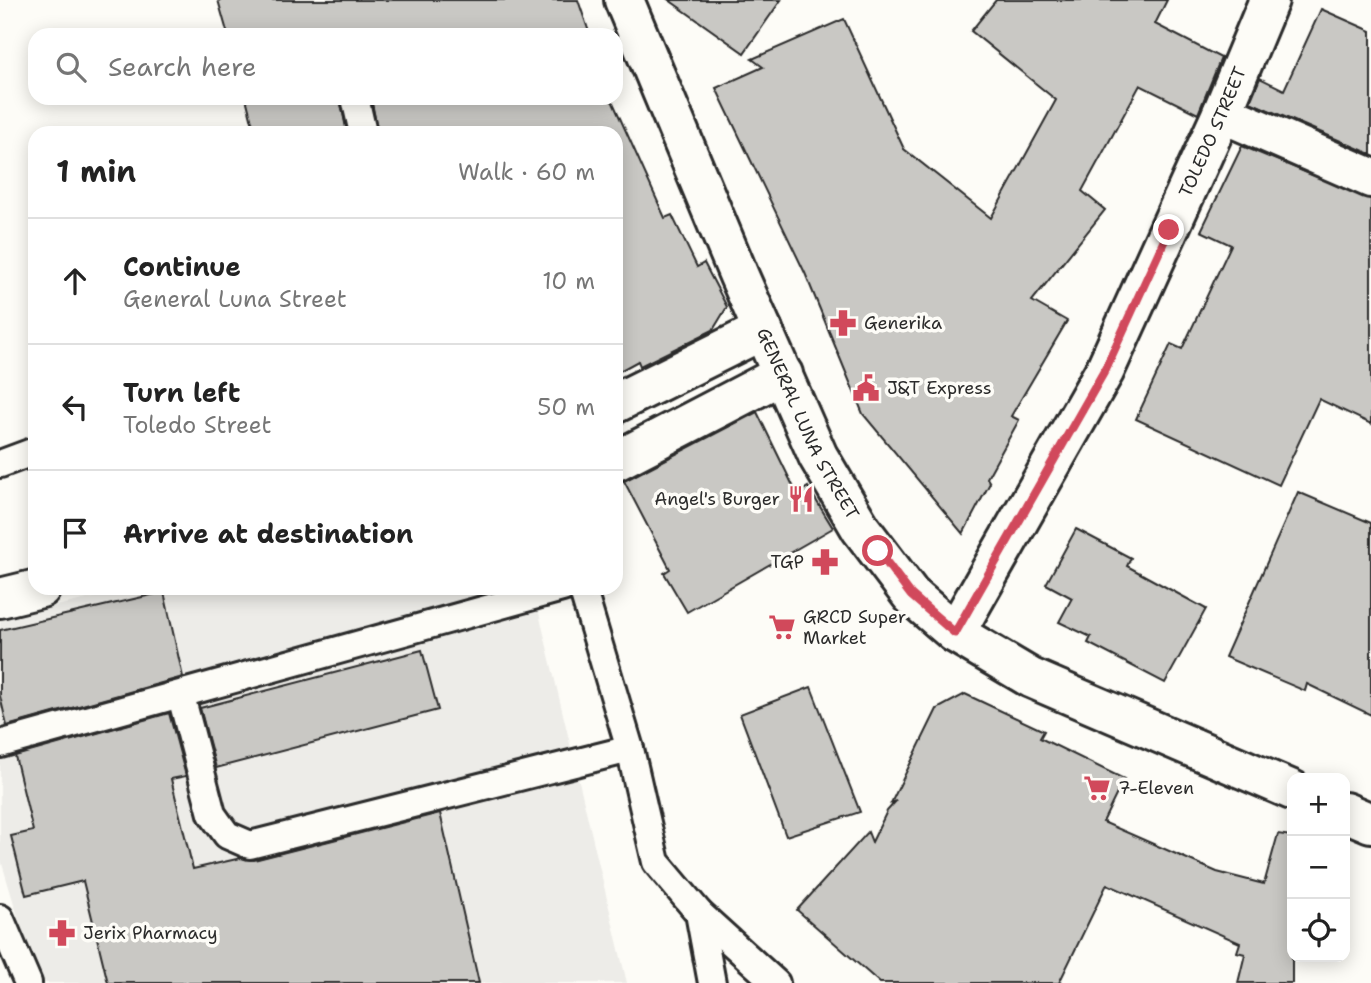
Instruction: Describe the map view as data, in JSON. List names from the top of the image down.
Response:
{
  "streets": {
    "street": ["TOLEDO STREET", "GENERAL LUNA STREET"]
  },
  "crossings": [
    ["TOLEDO STREET", "GENERAL LUNA STREET"]
  ],
  "places": {
    "pharmacy": ["Generika", "TGP", "Jerix Pharmacy"],
    "public building": ["J&T Express"],
    "restaurant": ["Angel's Burger"],
    "supermarket": ["GRCD Super Market", "7-Eleven"]
  },
  "page": {
    "search": "Search here",
    "heading": ["1 min", "Walk · 60 m"],
    "list": [
      ["Continue", "General Luna Street", "10 m"],
      ["Turn left", "Toledo Street", "50 m"],
      "Arrive at destination"
    ],
    "map_buttons": ["+", "−"]
  }
}
